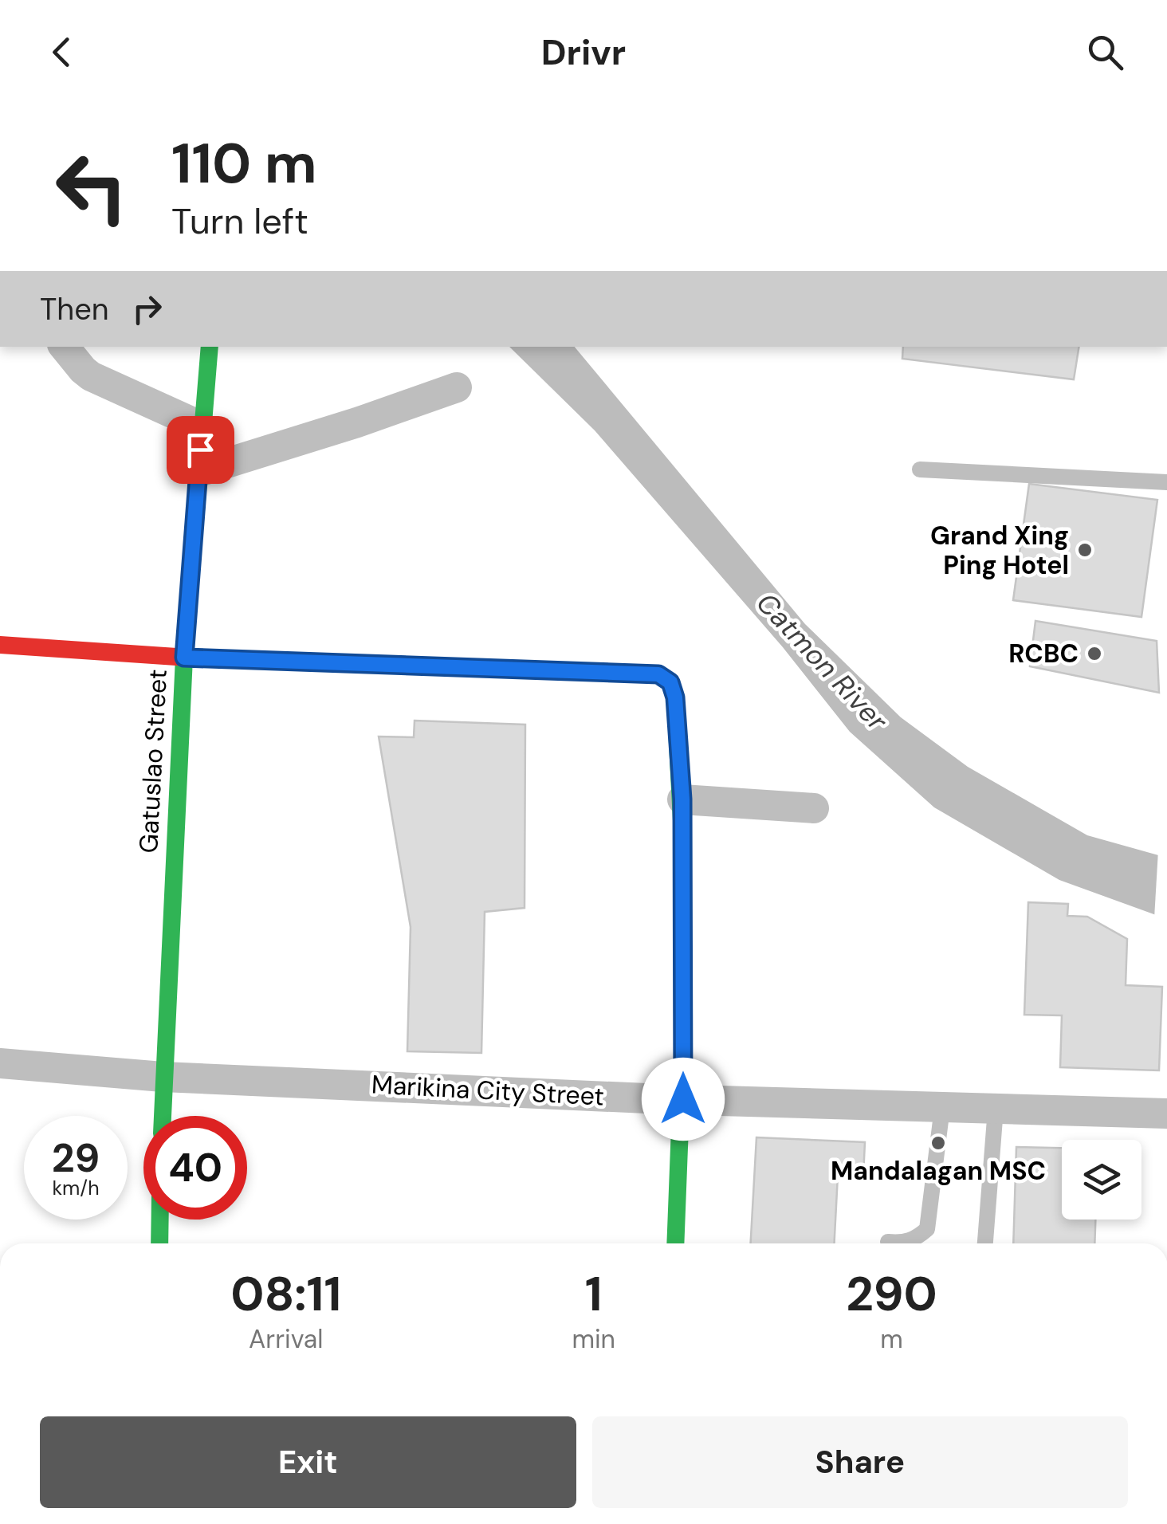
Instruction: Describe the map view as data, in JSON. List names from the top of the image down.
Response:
{
  "streets": {
    "street": ["Gatuslao Street", "Marikina City Street"]
  },
  "crossings": [
    ["Gatuslao Street", "Marikina City Street"]
  ],
  "water": ["Catmon River"],
  "places": ["Grand Xing Ping Hotel", "RCBC", "Mandalagan MSC"],
  "page": {
    "header": "Drivr",
    "turn": ["110 m", "Turn left"],
    "then": "Then",
    "speed": "29 km/h",
    "limit": "40",
    "eta": [
      "08:11",
      "Arrival",
      "1",
      "min",
      "290",
      "m"
    ],
    "buttons": ["Exit", "Share"]
  }
}
